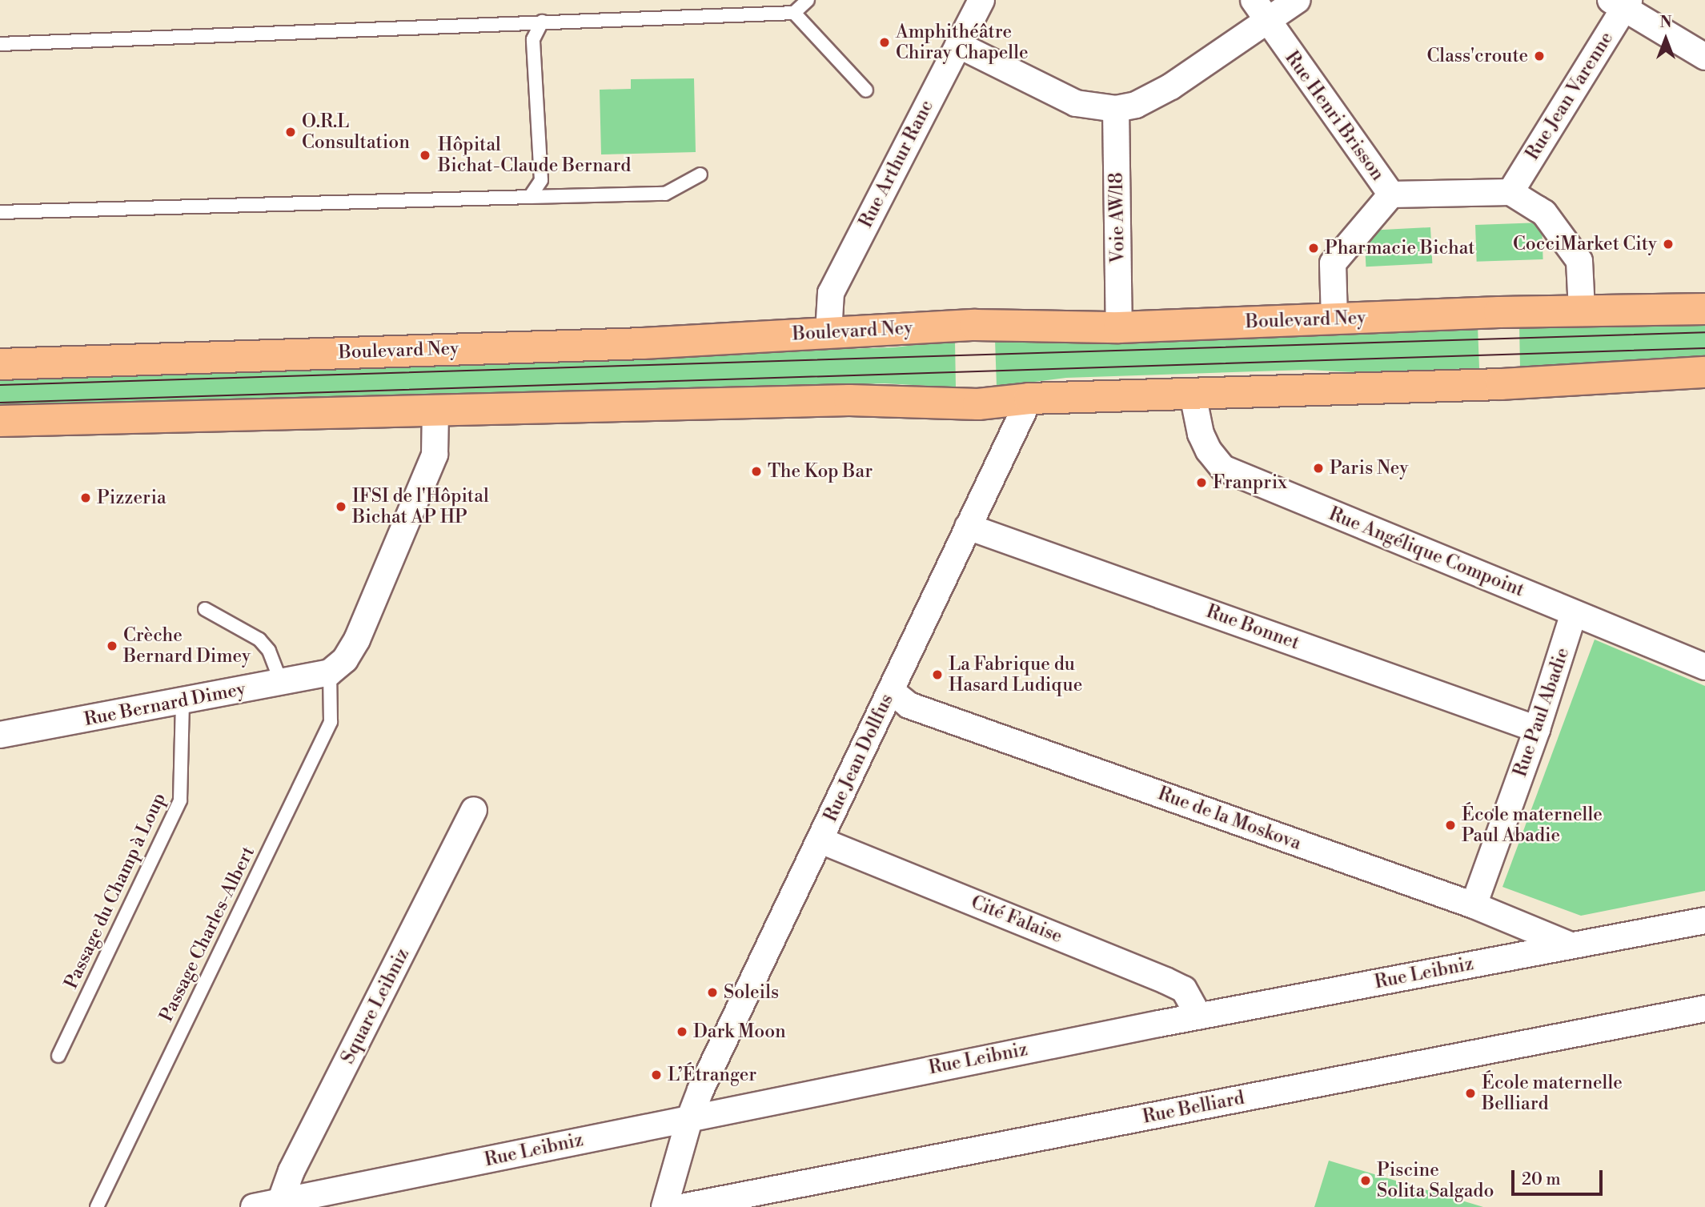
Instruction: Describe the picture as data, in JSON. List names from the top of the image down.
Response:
{
  "streets": {
    "main road": ["Boulevard Ney"],
    "street": [
      "Rue Jean Varenne",
      "Rue Henri Brisson",
      "Rue Arthur Ranc",
      "Voie AW/18",
      "Rue Angélique Compoint",
      "Rue Bonnet",
      "Rue Bernard Dimey",
      "Rue Paul Abadie",
      "Rue Jean Dollfus",
      "Rue de la Moskova",
      "Cité Falaise",
      "Rue Leibniz",
      "Square Leibniz",
      "Rue Belliard"
    ],
    "lane": ["Passage du Champ à Loup", "Passage Charles-Albert"]
  },
  "crossings": [
    ["Rue Henri Brisson", "Boulevard Ney"],
    ["Rue Arthur Ranc", "Boulevard Ney"],
    ["Voie AW/18", "Boulevard Ney"],
    ["Rue Angélique Compoint", "Rue Paul Abadie"],
    ["Rue Bonnet", "Rue Paul Abadie"],
    ["Rue Bonnet", "Rue Jean Dollfus"],
    ["Rue Bernard Dimey", "Passage du Champ à Loup"],
    ["Rue Bernard Dimey", "Passage Charles-Albert"],
    ["Rue Paul Abadie", "Rue de la Moskova"],
    ["Rue Jean Dollfus", "Rue de la Moskova"],
    ["Rue Jean Dollfus", "Cité Falaise"],
    ["Rue Jean Dollfus", "Rue Leibniz"],
    ["Rue de la Moskova", "Rue Leibniz"],
    ["Cité Falaise", "Rue Leibniz"],
    ["Rue Leibniz", "Square Leibniz"]
  ],
  "places": [
    "Amphithéâtre Chiray Chapelle",
    "Class'croute",
    "O.R.L Consultation",
    "Hôpital Bichat-Claude Bernard",
    "CocciMarket City",
    "Pharmacie Bichat",
    "Paris Ney",
    "The Kop Bar",
    "Franprix",
    "Pizzeria",
    "IFSI de l'Hôpital Bichat AP HP",
    "Crèche Bernard Dimey",
    "La Fabrique du Hasard Ludique",
    "École maternelle Paul Abadie",
    "Soleils",
    "Dark Moon",
    "L’Étranger",
    "École maternelle Belliard",
    "Piscine Solita Salgado"
  ],
  "scale_bar": "20 m",
  "north": "top"
}
